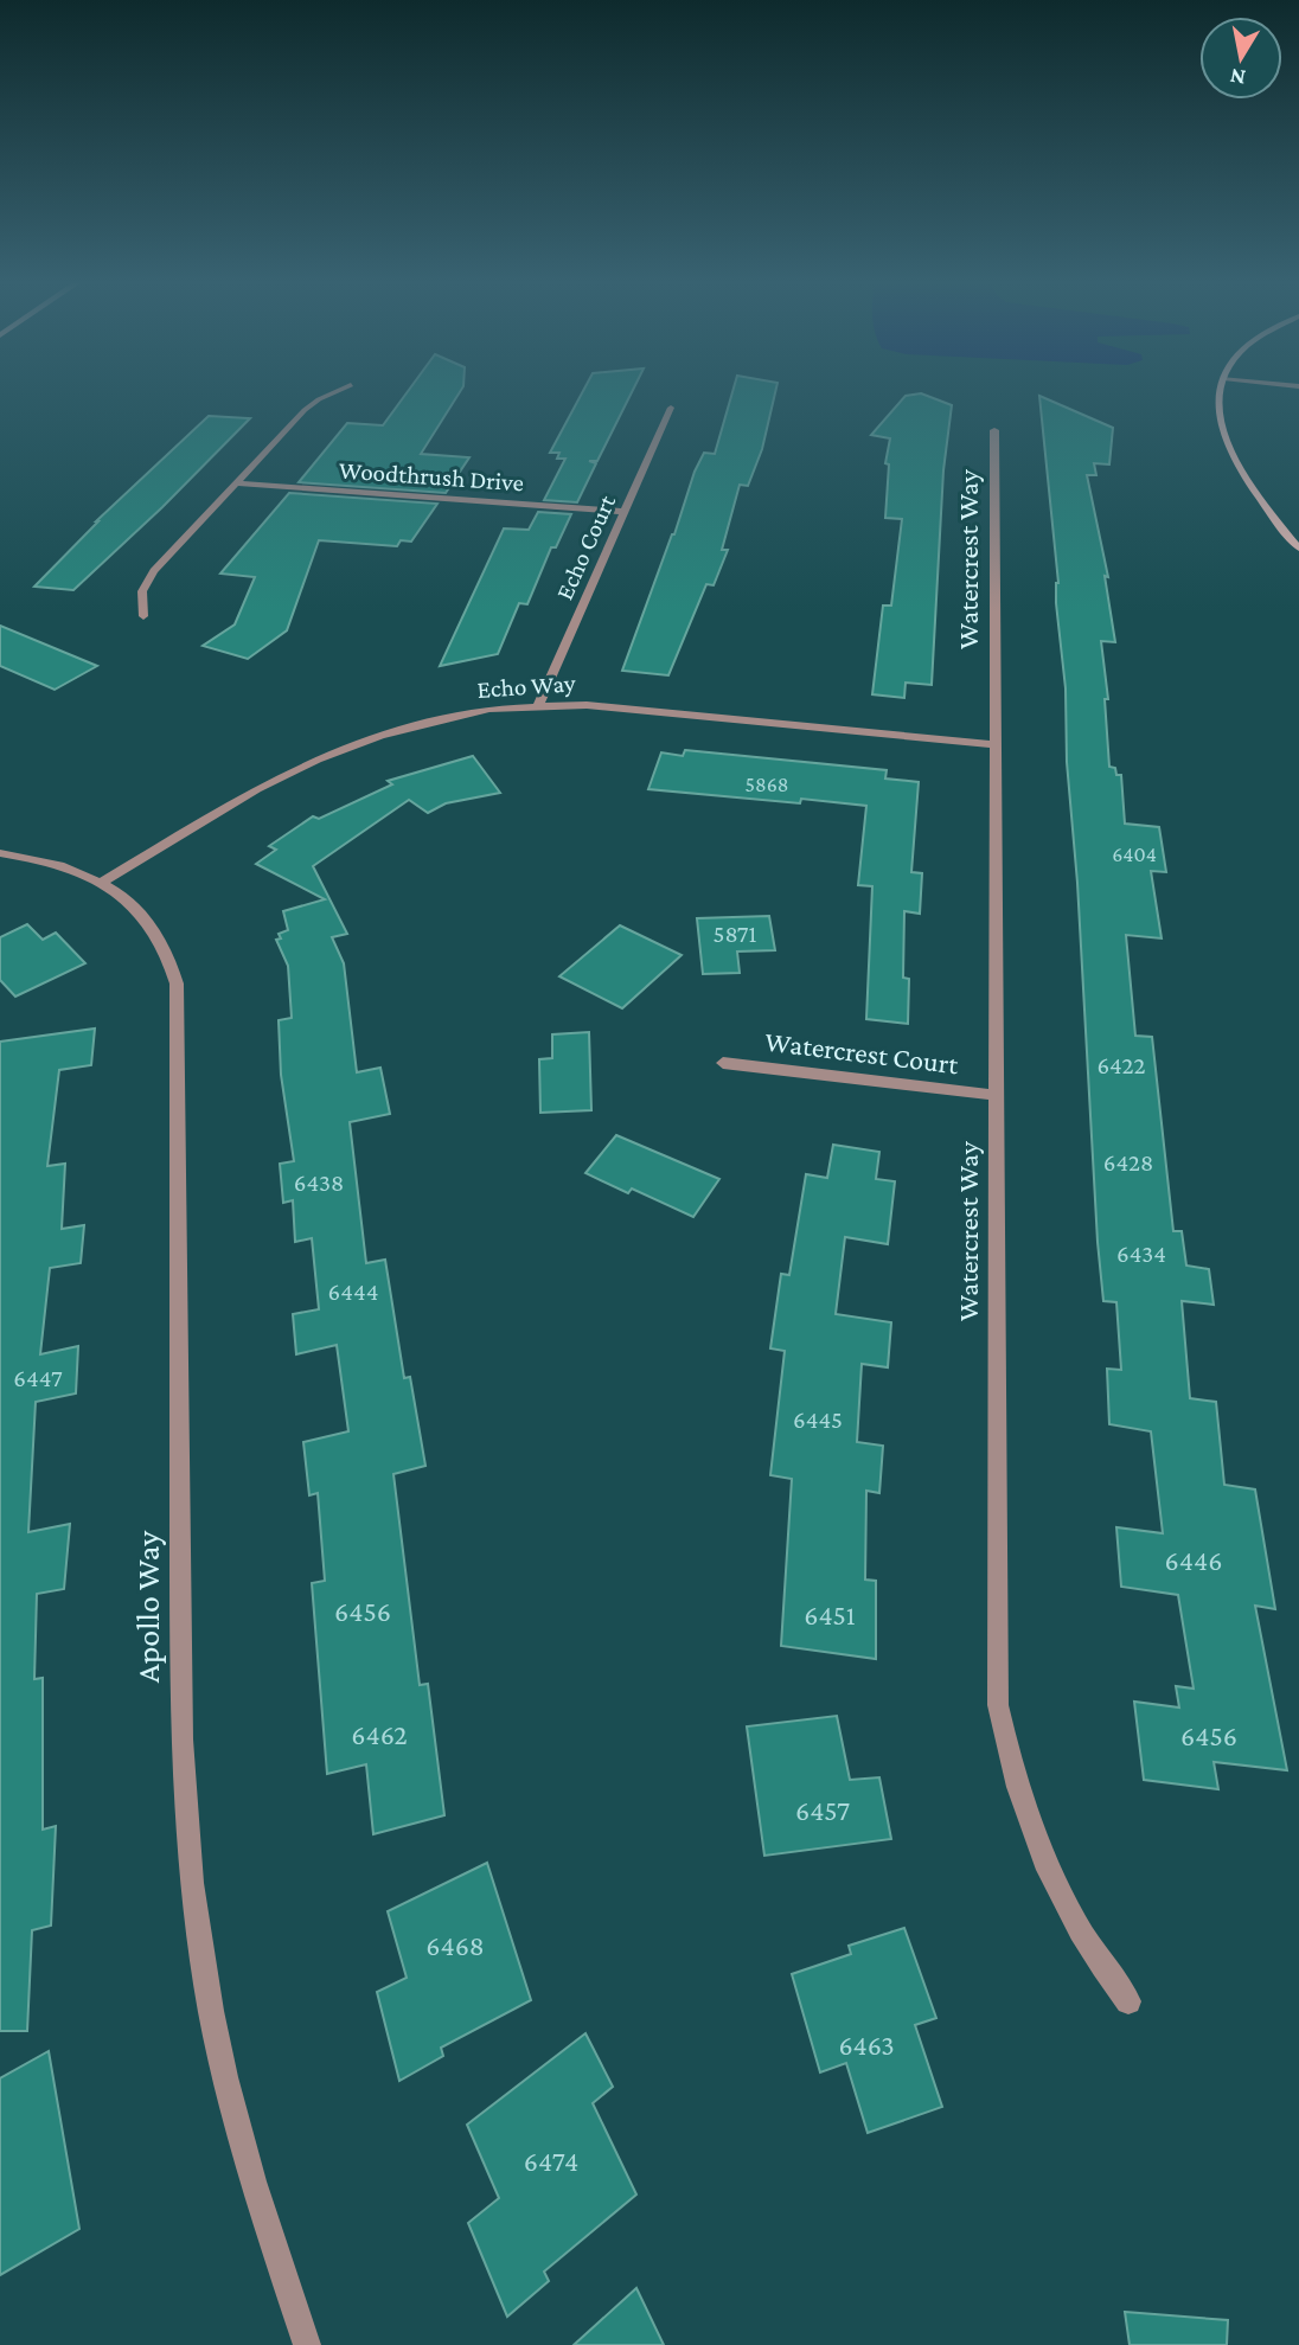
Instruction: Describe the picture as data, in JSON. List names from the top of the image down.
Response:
{
  "streets": {
    "street": [
      "Woodthrush Drive",
      "Echo Court",
      "Watercrest Way",
      "Echo Way",
      "Watercrest Court",
      "Apollo Way"
    ]
  },
  "crossings": [
    ["Woodthrush Drive", "Echo Court"],
    ["Echo Court", "Echo Way"],
    ["Watercrest Way", "Echo Way"],
    ["Watercrest Way", "Watercrest Court"],
    ["Echo Way", "Apollo Way"]
  ],
  "house_numbers": [
    "5868",
    "6404",
    "5871",
    "6422",
    "6428",
    "6438",
    "6434",
    "6444",
    "6447",
    "6445",
    "6446",
    "6456",
    "6451",
    "6462",
    "6456",
    "6457",
    "6468",
    "6463",
    "6474"
  ],
  "north": "bottom"
}
